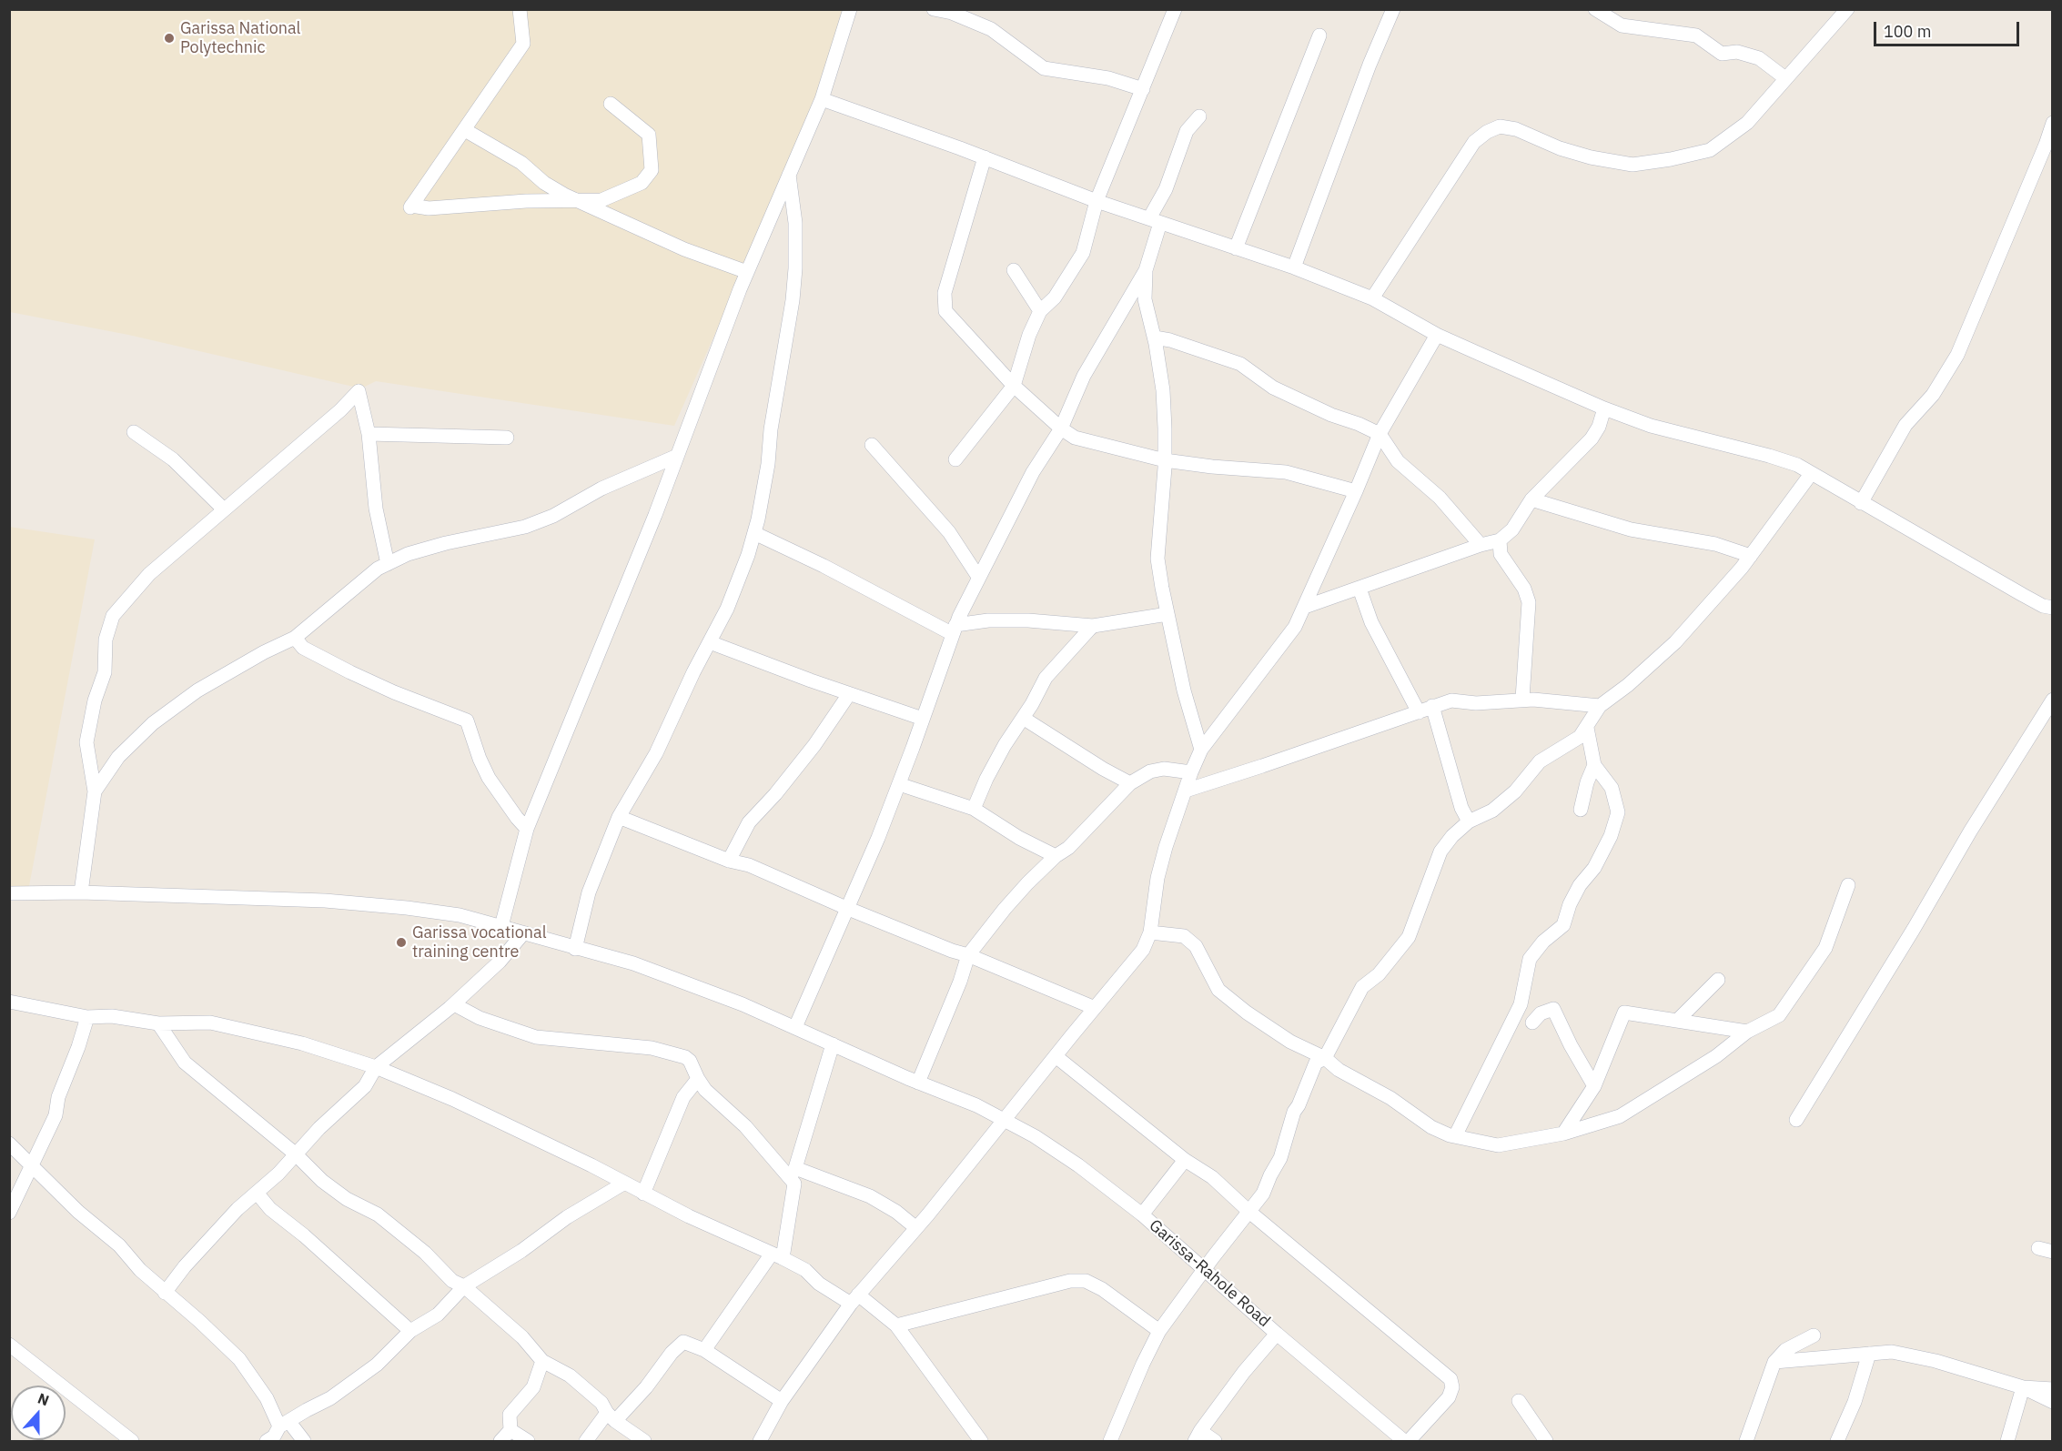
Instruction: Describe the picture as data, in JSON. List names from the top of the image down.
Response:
{
  "streets": {
    "street": ["Garissa-Rahole Road"]
  },
  "places": ["Garissa National Polytechnic", "Garissa vocational training centre"],
  "scale_bar": "100 m",
  "north": "top"
}
